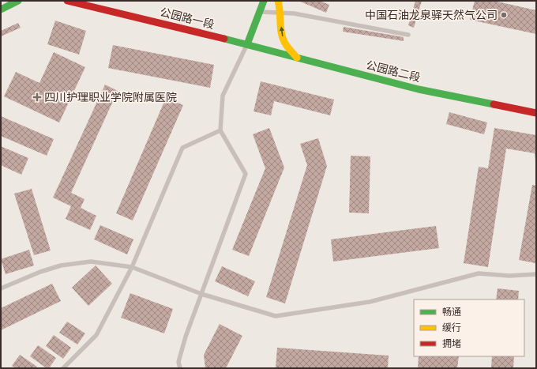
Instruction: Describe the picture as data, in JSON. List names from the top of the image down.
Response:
{
  "streets": {
    "street": ["公园路一段", "公园路二段"]
  },
  "crossings": [
    ["公园路一段", "公园路二段"]
  ],
  "places": {
    "other": ["中国石油龙泉驿天然气公司"],
    "health": ["四川护理职业学院附属医院"]
  },
  "legend": ["畅通", "缓行", "拥堵"]
}
